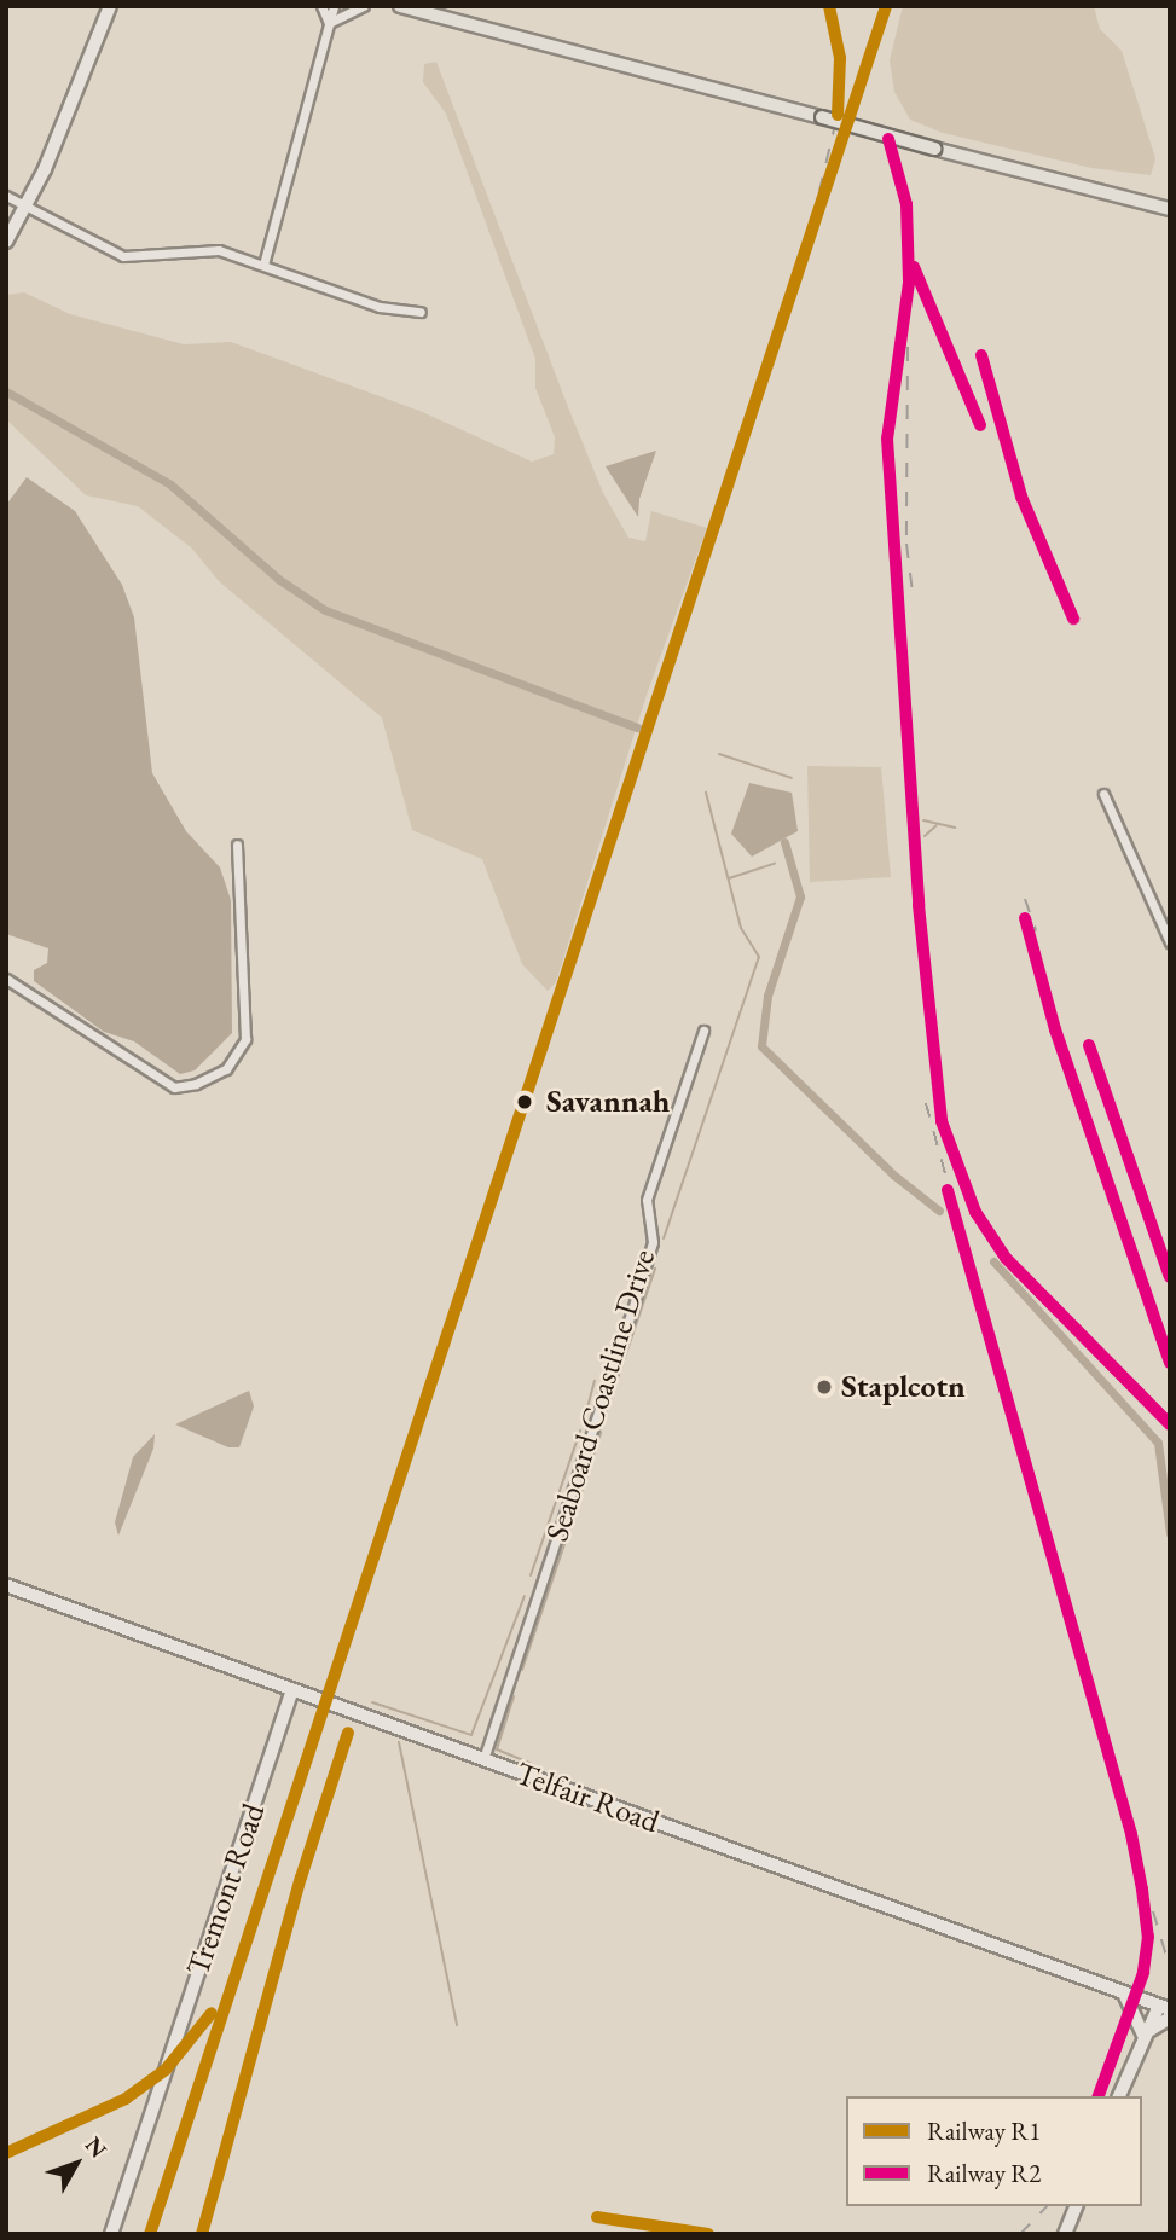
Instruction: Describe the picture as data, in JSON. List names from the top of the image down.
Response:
{
  "streets": {
    "street": ["Seaboard Coastline Drive", "Telfair Road", "Tremont Road"]
  },
  "crossings": [
    ["Seaboard Coastline Drive", "Telfair Road"],
    ["Telfair Road", "Tremont Road"]
  ],
  "places": ["Savannah", "Staplcotn"],
  "lines": ["rail line R1", "rail line R2"],
  "legend": ["Railway R1", "Railway R2"],
  "north": "top right"
}
